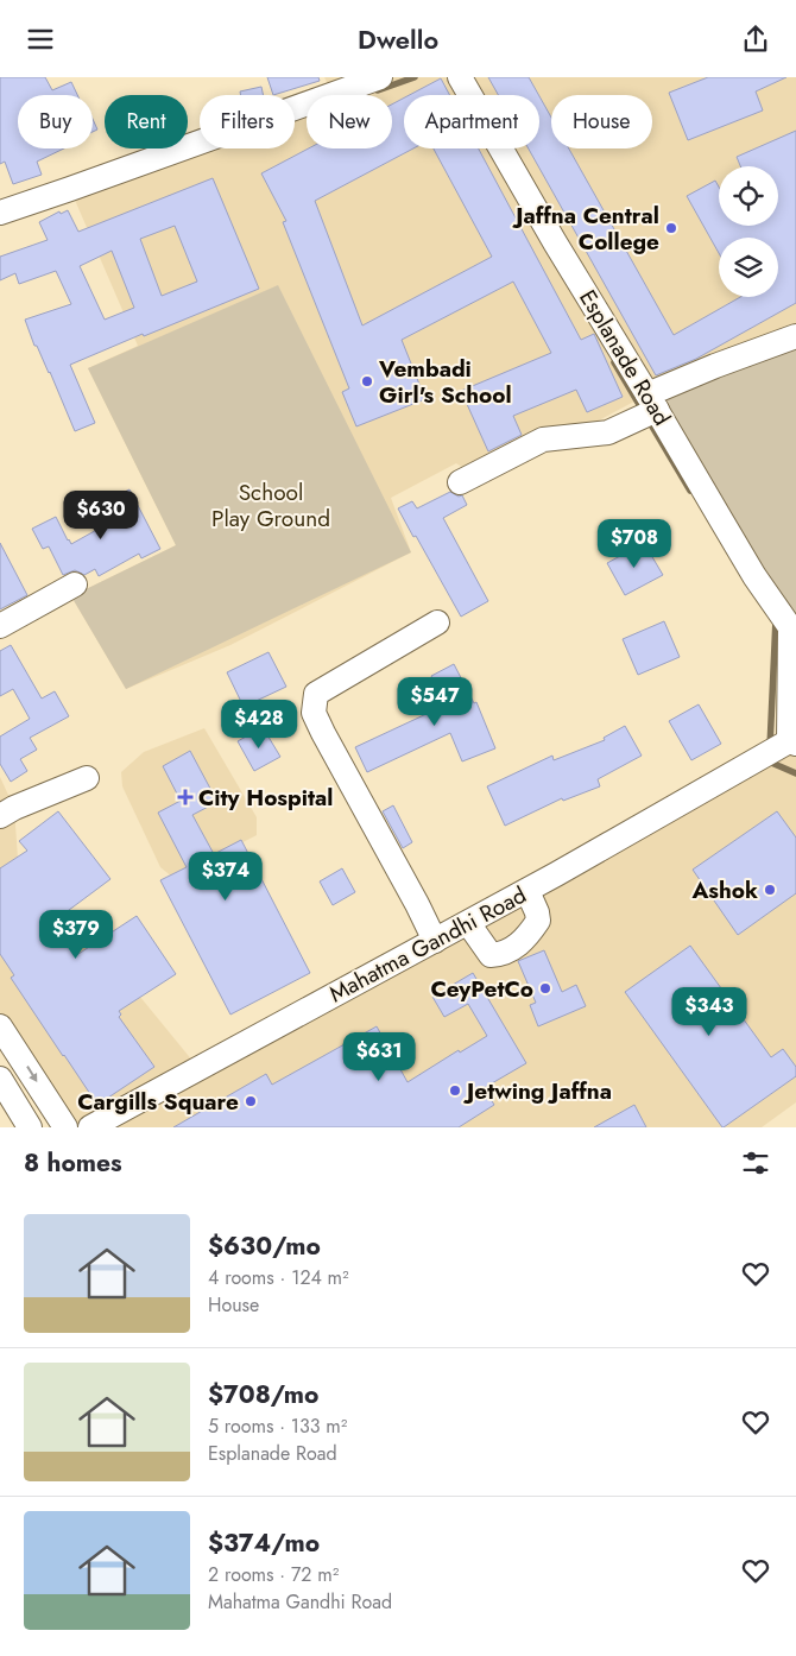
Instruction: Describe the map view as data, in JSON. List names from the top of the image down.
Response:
{
  "streets": {
    "street": ["Esplanade Road", "Mahatma Gandhi Road"]
  },
  "parks": ["School Play Ground"],
  "places": {
    "other": [
      "Jaffna Central College",
      "Vembadi Girl's School",
      "Ashok",
      "CeyPetCo",
      "Jetwing Jaffna",
      "Cargills Square"
    ],
    "health": ["City Hospital"]
  },
  "page": {
    "header": "Dwello",
    "chip": [
      "Buy",
      "Rent",
      "Filters",
      "New",
      "Apartment",
      "House"
    ],
    "price": [
      "$630",
      "$708",
      "$547",
      "$428",
      "$374",
      "$379",
      "$343",
      "$631"
    ],
    "heading": "8 homes",
    "list": [
      {
        "name": "$630/mo",
        "note": "4 rooms · 124 m² · House"
      },
      {
        "name": "$708/mo",
        "note": "5 rooms · 133 m² · Esplanade Road"
      },
      {
        "name": "$374/mo",
        "note": "2 rooms · 72 m² · Mahatma Gandhi Road"
      }
    ]
  }
}
